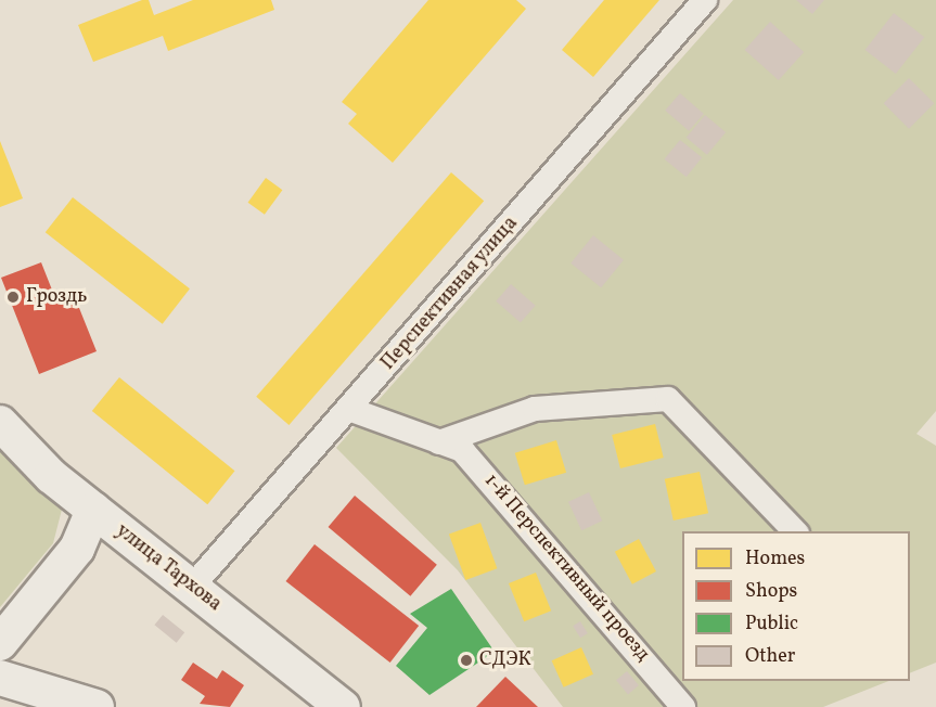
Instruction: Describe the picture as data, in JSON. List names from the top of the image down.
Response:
{
  "streets": {
    "main road": ["улица Тархова"],
    "street": ["Перспективная улица", "1-й Перспективный проезд"]
  },
  "crossings": [
    ["Перспективная улица", "улица Тархова"],
    ["Перспективная улица", "1-й Перспективный проезд"]
  ],
  "places": ["Гроздь", "СДЭК"],
  "legend": [
    "Homes",
    "Shops",
    "Public",
    "Other"
  ]
}
